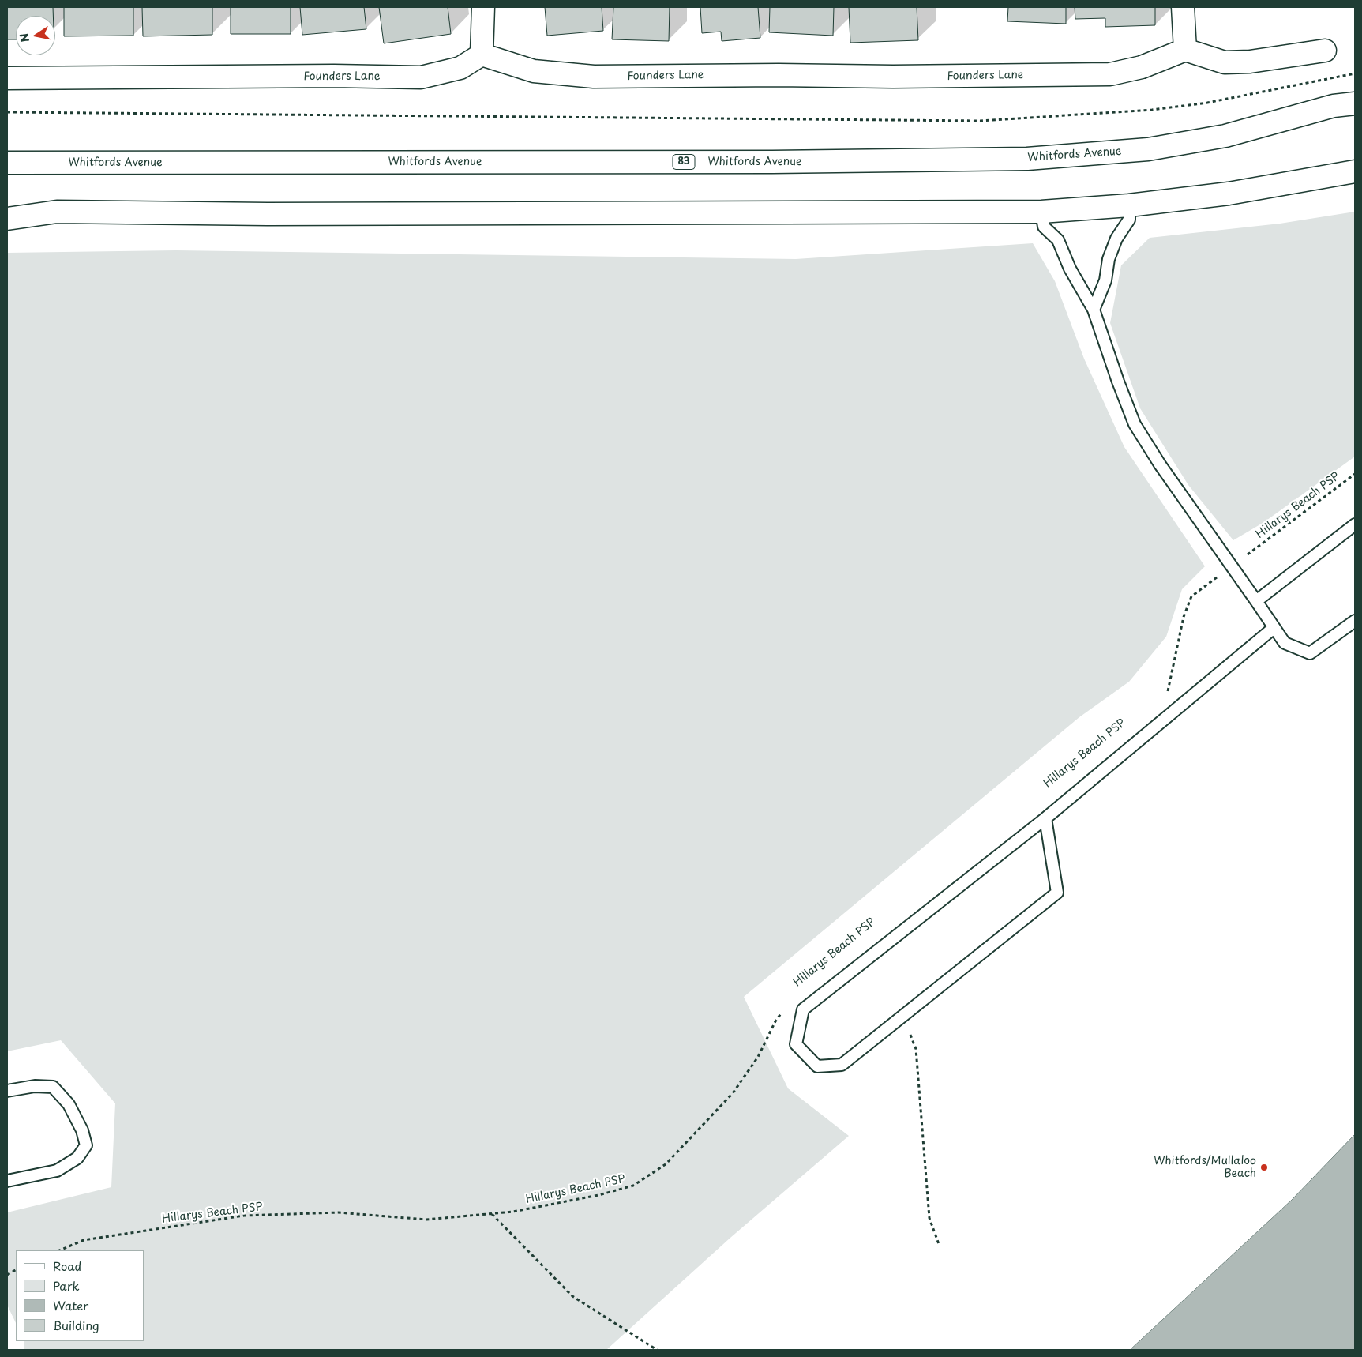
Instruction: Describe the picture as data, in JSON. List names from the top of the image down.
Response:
{
  "streets": {
    "main road": ["Founders Lane", "Whitfords Avenue", "83"],
    "path": ["Hillarys Beach PSP"]
  },
  "places": ["Whitfords/Mullaloo Beach"],
  "legend": [
    "Road",
    "Park",
    "Water",
    "Building"
  ],
  "north": "left"
}
